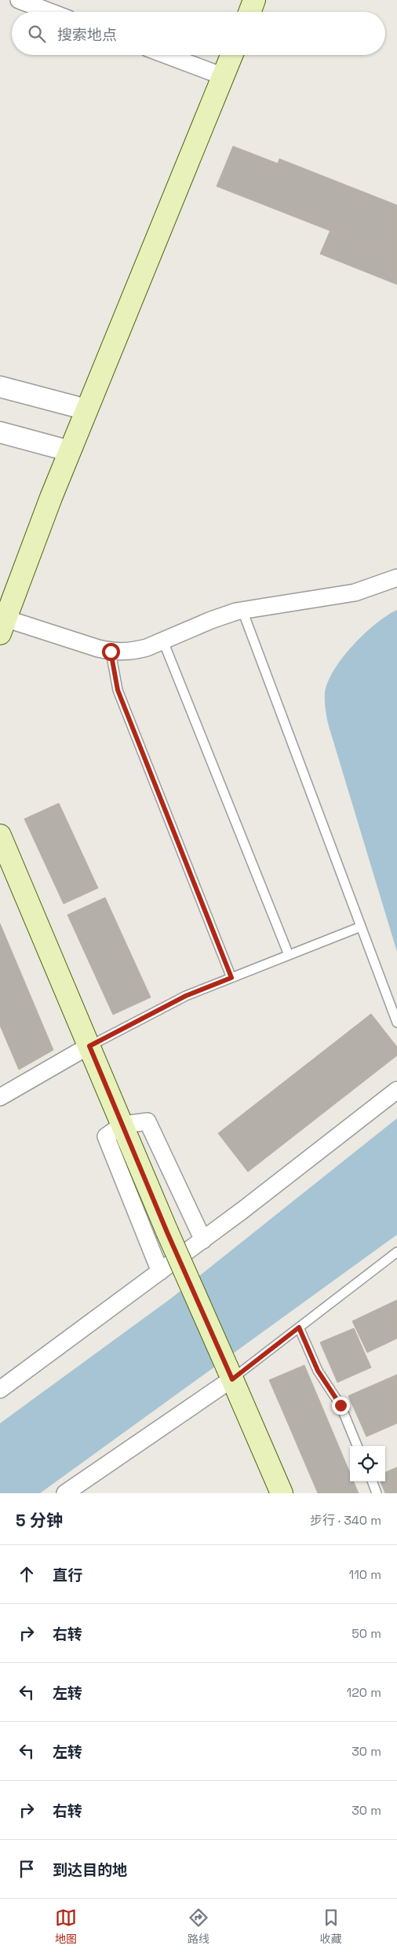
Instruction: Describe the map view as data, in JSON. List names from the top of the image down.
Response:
{
  "page": {
    "search": "搜索地点",
    "heading": ["5 分钟", "步行 · 340 m"],
    "list": [
      ["直行", "110 m"],
      ["右转", "50 m"],
      ["左转", "120 m"],
      ["左转", "30 m"],
      ["右转", "30 m"],
      "到达目的地"
    ],
    "nav": ["地图", "路线", "收藏"]
  }
}
